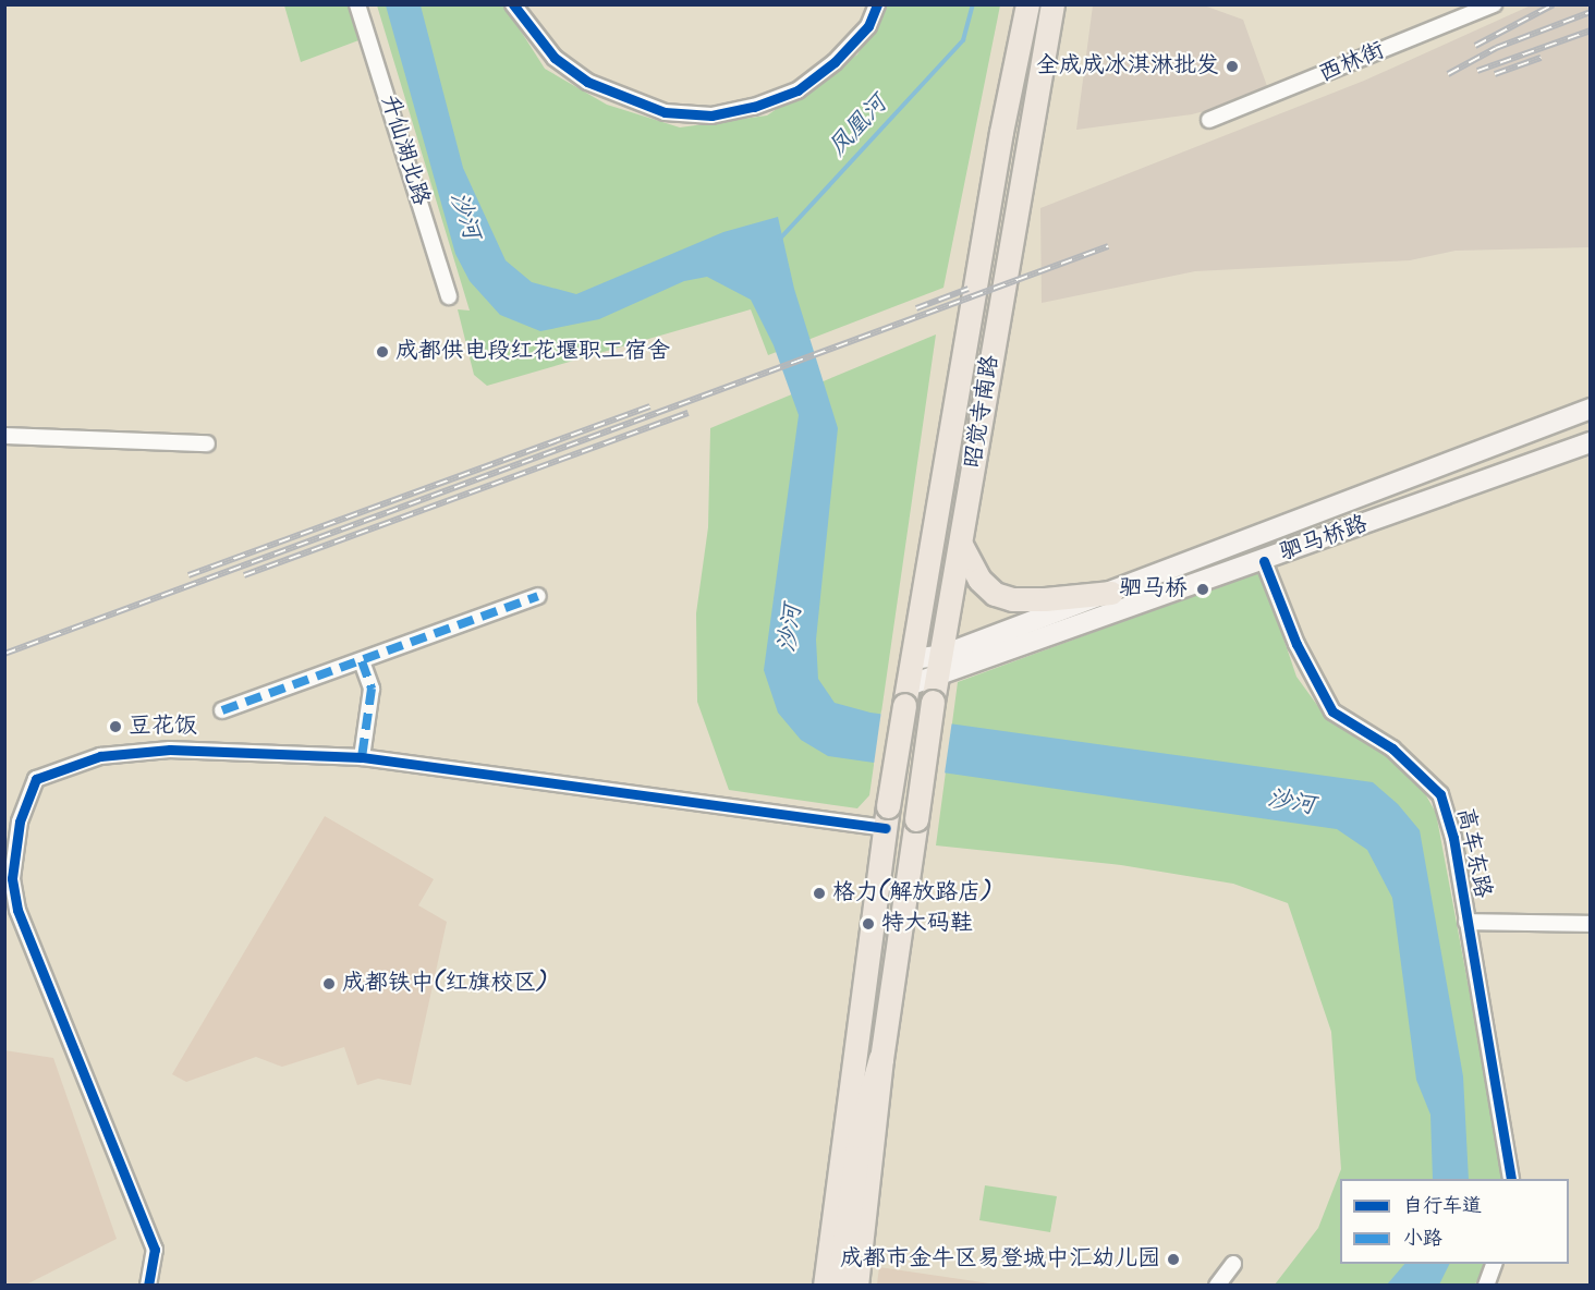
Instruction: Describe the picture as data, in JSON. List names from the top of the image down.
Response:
{
  "streets": {
    "main road": ["昭觉寺南路", "驷马桥路"],
    "street": ["西林街", "升仙湖北路", "高车东路"]
  },
  "crossings": [
    ["昭觉寺南路", "驷马桥路"],
    ["驷马桥路", "高车东路"]
  ],
  "water": ["凤凰河", "沙河"],
  "places": [
    "全成成冰淇淋批发",
    "成都供电段红花堰职工宿舍",
    "驷马桥",
    "豆花饭",
    "格力(解放路店)",
    "特大码鞋",
    "成都铁中(红旗校区)",
    "成都市金牛区易登城中汇幼儿园"
  ],
  "legend": ["自行车道", "小路"]
}
